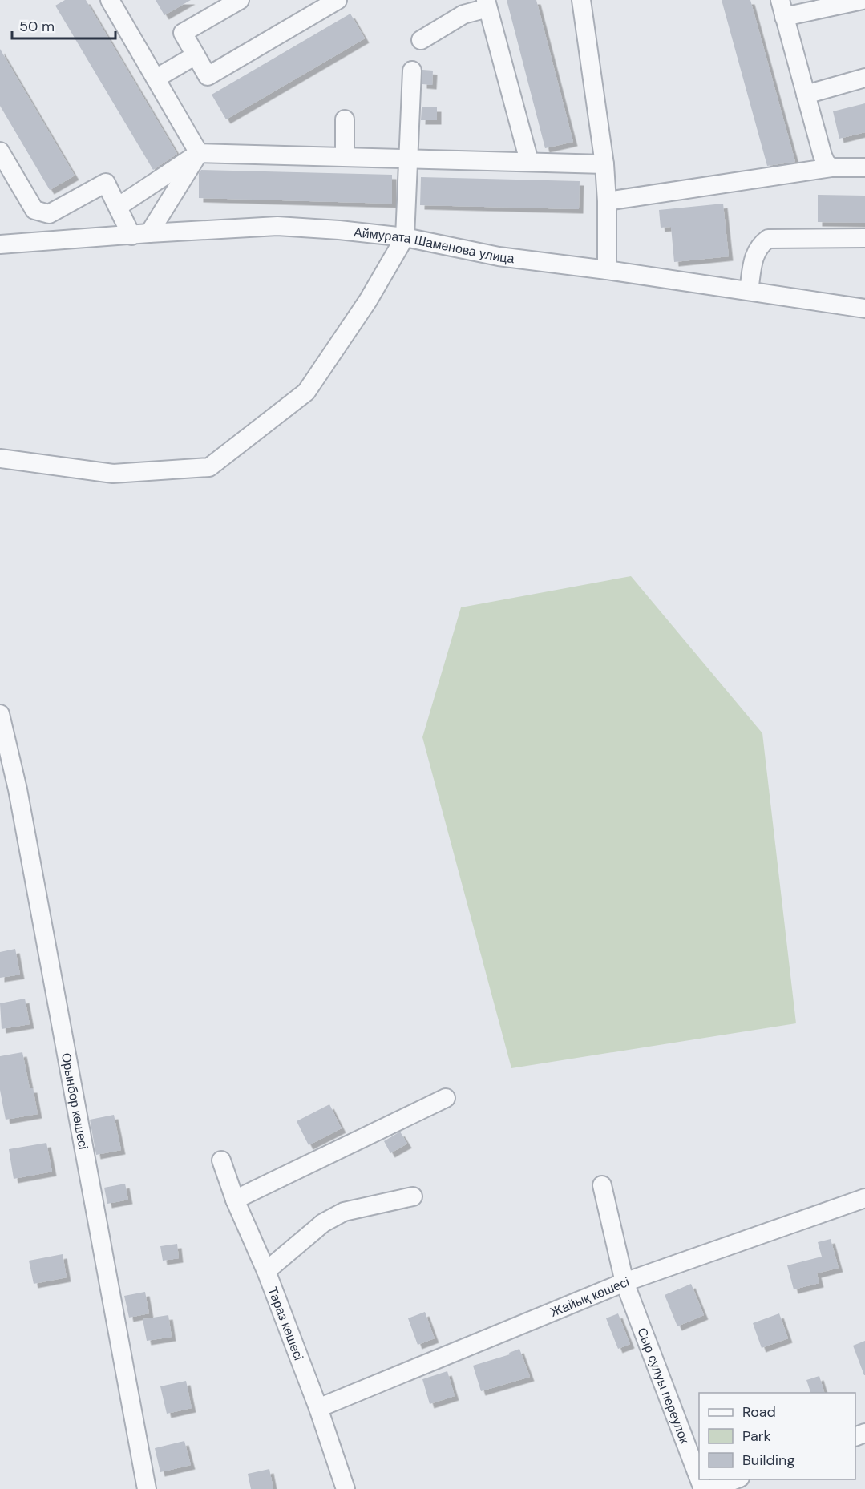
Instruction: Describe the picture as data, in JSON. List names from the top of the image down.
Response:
{
  "streets": {
    "street": [
      "Аймурата Шаменова улица",
      "Орынбор көшесі",
      "Жайық көшесі",
      "Тараз көшесі",
      "Сыр сулуы переулок"
    ]
  },
  "crossings": [
    ["Жайық көшесі", "Тараз көшесі"],
    ["Жайық көшесі", "Сыр сулуы переулок"]
  ],
  "legend": ["Road", "Park", "Building"],
  "scale_bar": "50 m"
}
